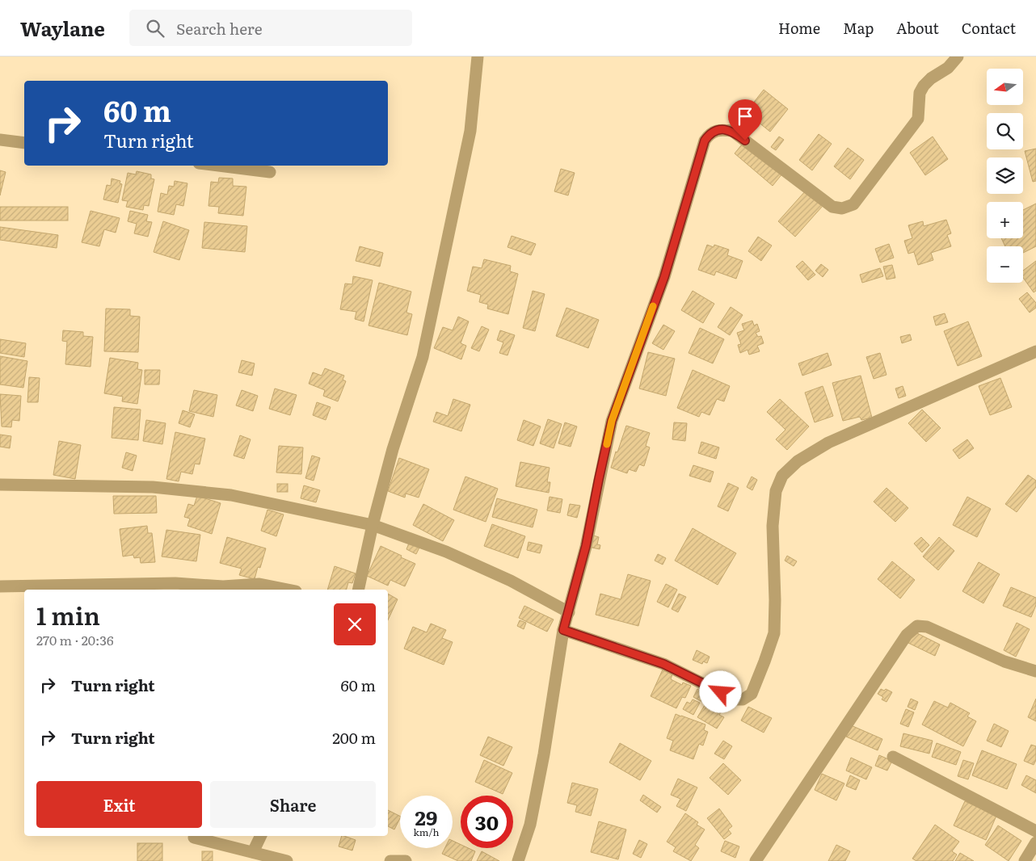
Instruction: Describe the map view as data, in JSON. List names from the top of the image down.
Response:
{
  "north": "left",
  "page": {
    "header": "Waylane",
    "search": "Search here",
    "nav": [
      "Home",
      "Map",
      "About",
      "Contact"
    ],
    "map_buttons": ["+", "−"],
    "turn": ["60 m", "Turn right"],
    "heading": ["1 min", "270 m · 20:36"],
    "list": [
      {
        "name": "Turn right",
        "value": "60 m"
      },
      {
        "name": "Turn right",
        "value": "200 m"
      }
    ],
    "buttons": ["Exit", "Share"],
    "speed": "29 km/h",
    "limit": "30"
  }
}
